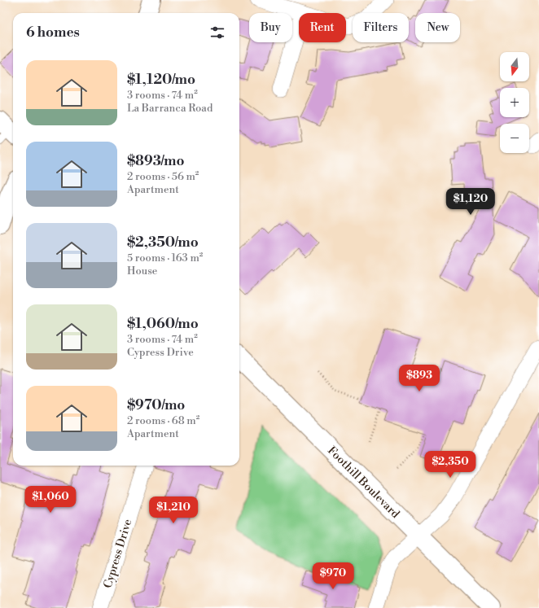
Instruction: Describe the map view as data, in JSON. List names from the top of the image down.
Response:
{
  "streets": {
    "main road": ["Foothill Boulevard"],
    "street": ["Cypress Drive"]
  },
  "north": "bottom",
  "page": {
    "chip": [
      "Buy",
      "Rent",
      "Filters",
      "New"
    ],
    "heading": "6 homes",
    "map_buttons": ["+", "−"],
    "list": [
      {
        "name": "$1,120/mo",
        "note": "3 rooms · 74 m² · La Barranca Road"
      },
      {
        "name": "$893/mo",
        "note": "2 rooms · 56 m² · Apartment"
      },
      {
        "name": "$2,350/mo",
        "note": "5 rooms · 163 m² · House"
      },
      {
        "name": "$1,060/mo",
        "note": "3 rooms · 74 m² · Cypress Drive"
      },
      {
        "name": "$970/mo",
        "note": "2 rooms · 68 m² · Apartment"
      }
    ],
    "price": [
      "$1,120",
      "$893",
      "$2,350",
      "$1,060",
      "$1,210",
      "$970"
    ]
  }
}
